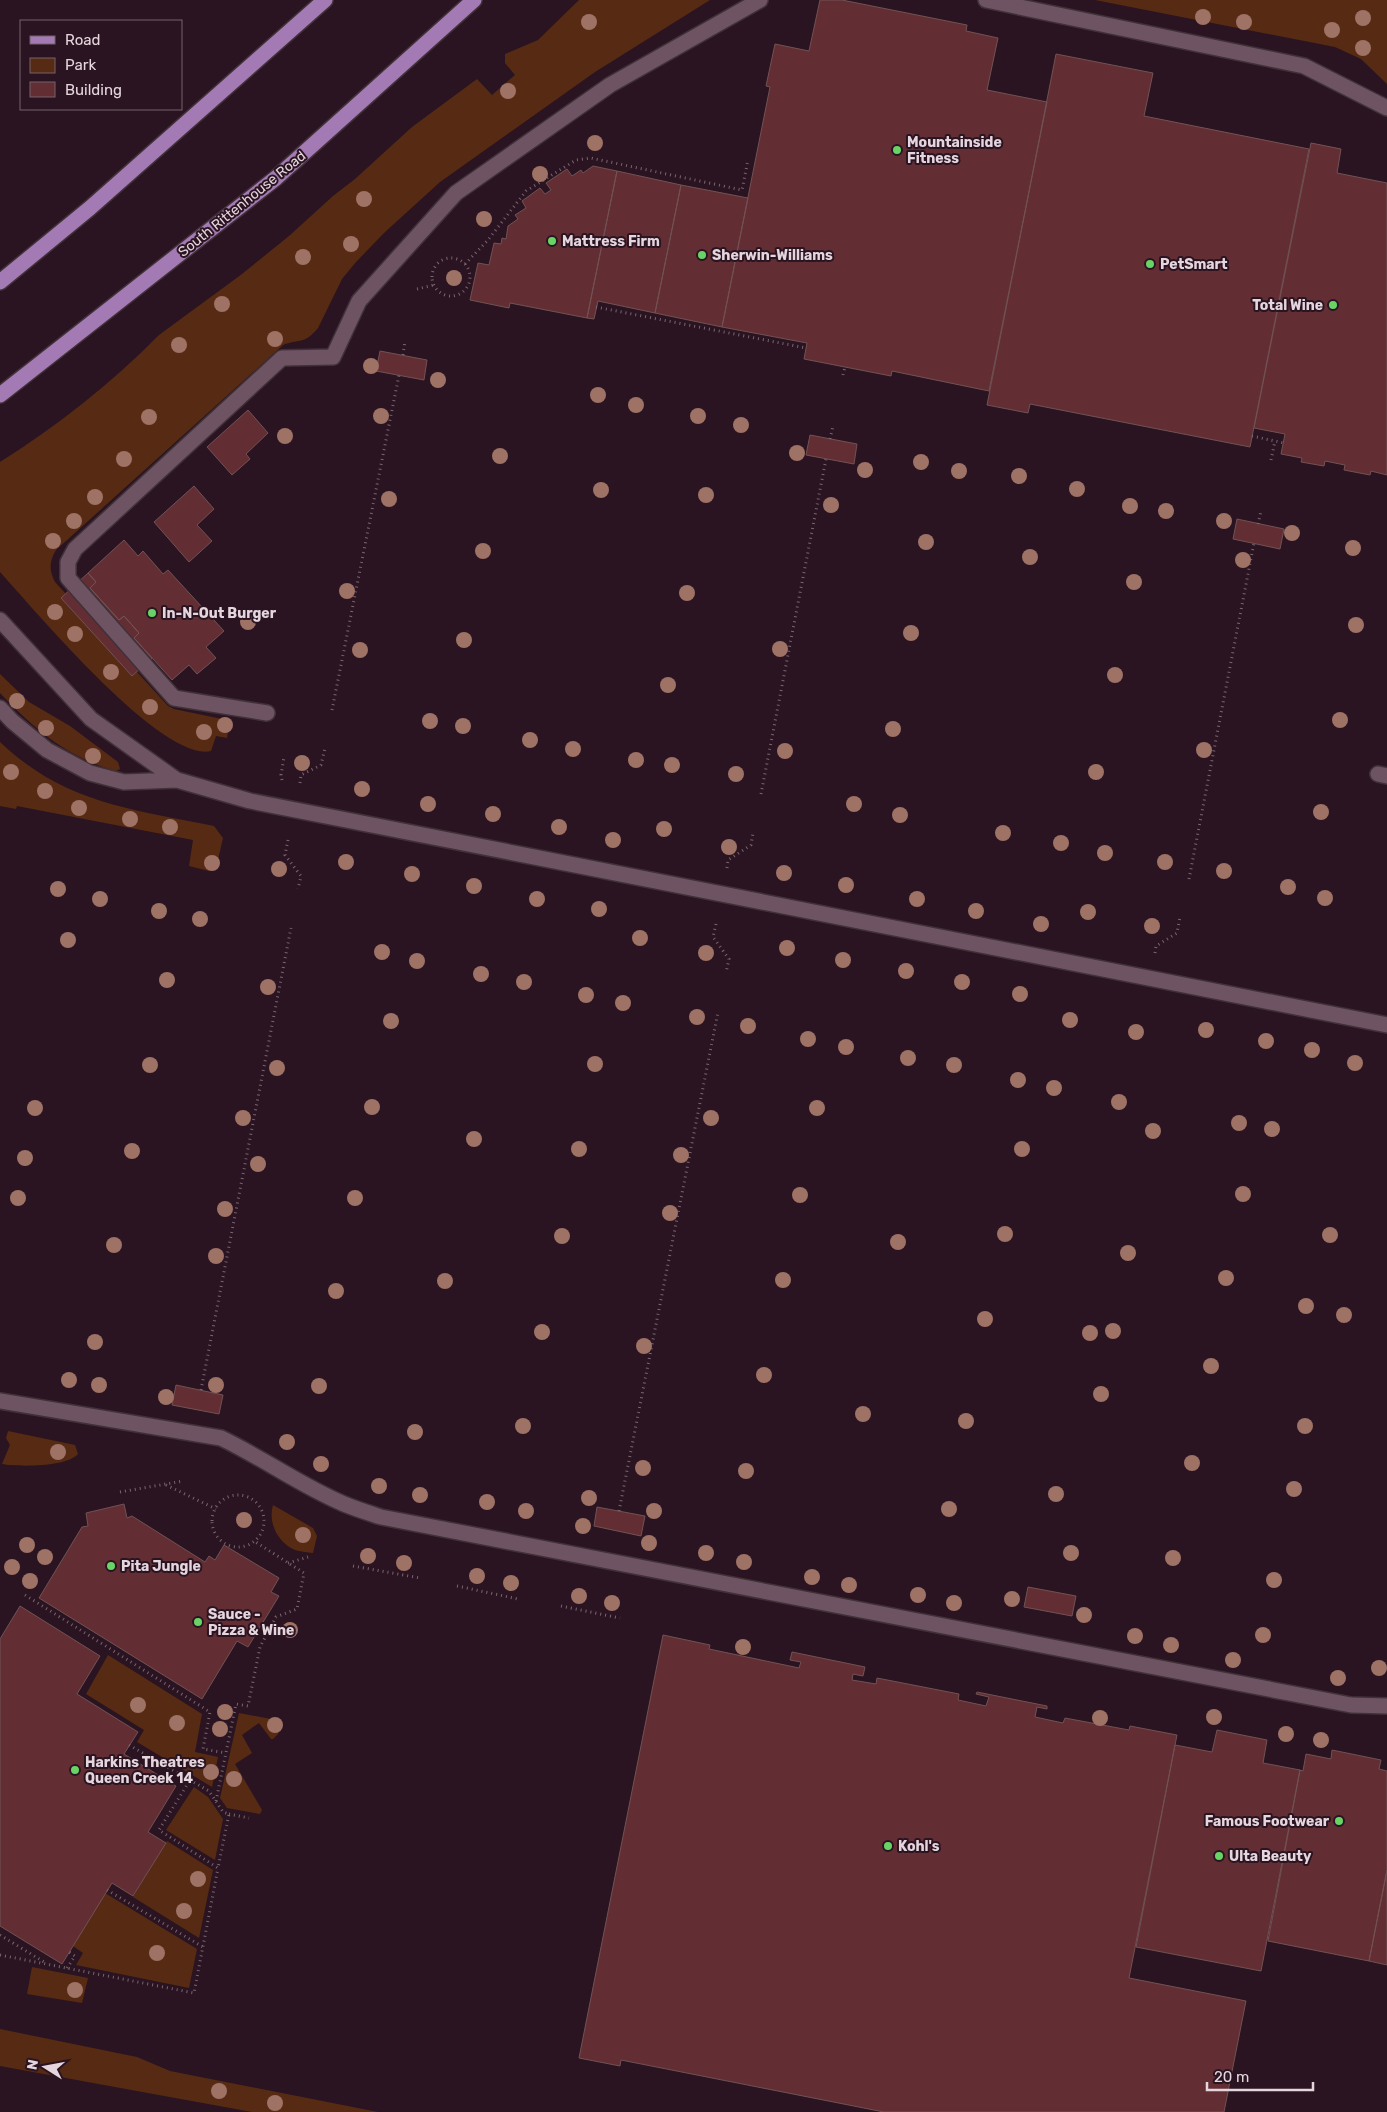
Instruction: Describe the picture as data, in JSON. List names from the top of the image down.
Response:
{
  "streets": {
    "main road": ["South Rittenhouse Road"]
  },
  "places": [
    "Mountainside Fitness",
    "Mattress Firm",
    "Sherwin-Williams",
    "PetSmart",
    "Total Wine",
    "In-N-Out Burger",
    "Pita Jungle",
    "Sauce - Pizza & Wine",
    "Harkins Theatres Queen Creek 14",
    "Famous Footwear",
    "Kohl's",
    "Ulta Beauty"
  ],
  "legend": ["Road", "Park", "Building"],
  "scale_bar": "20 m",
  "north": "left"
}
